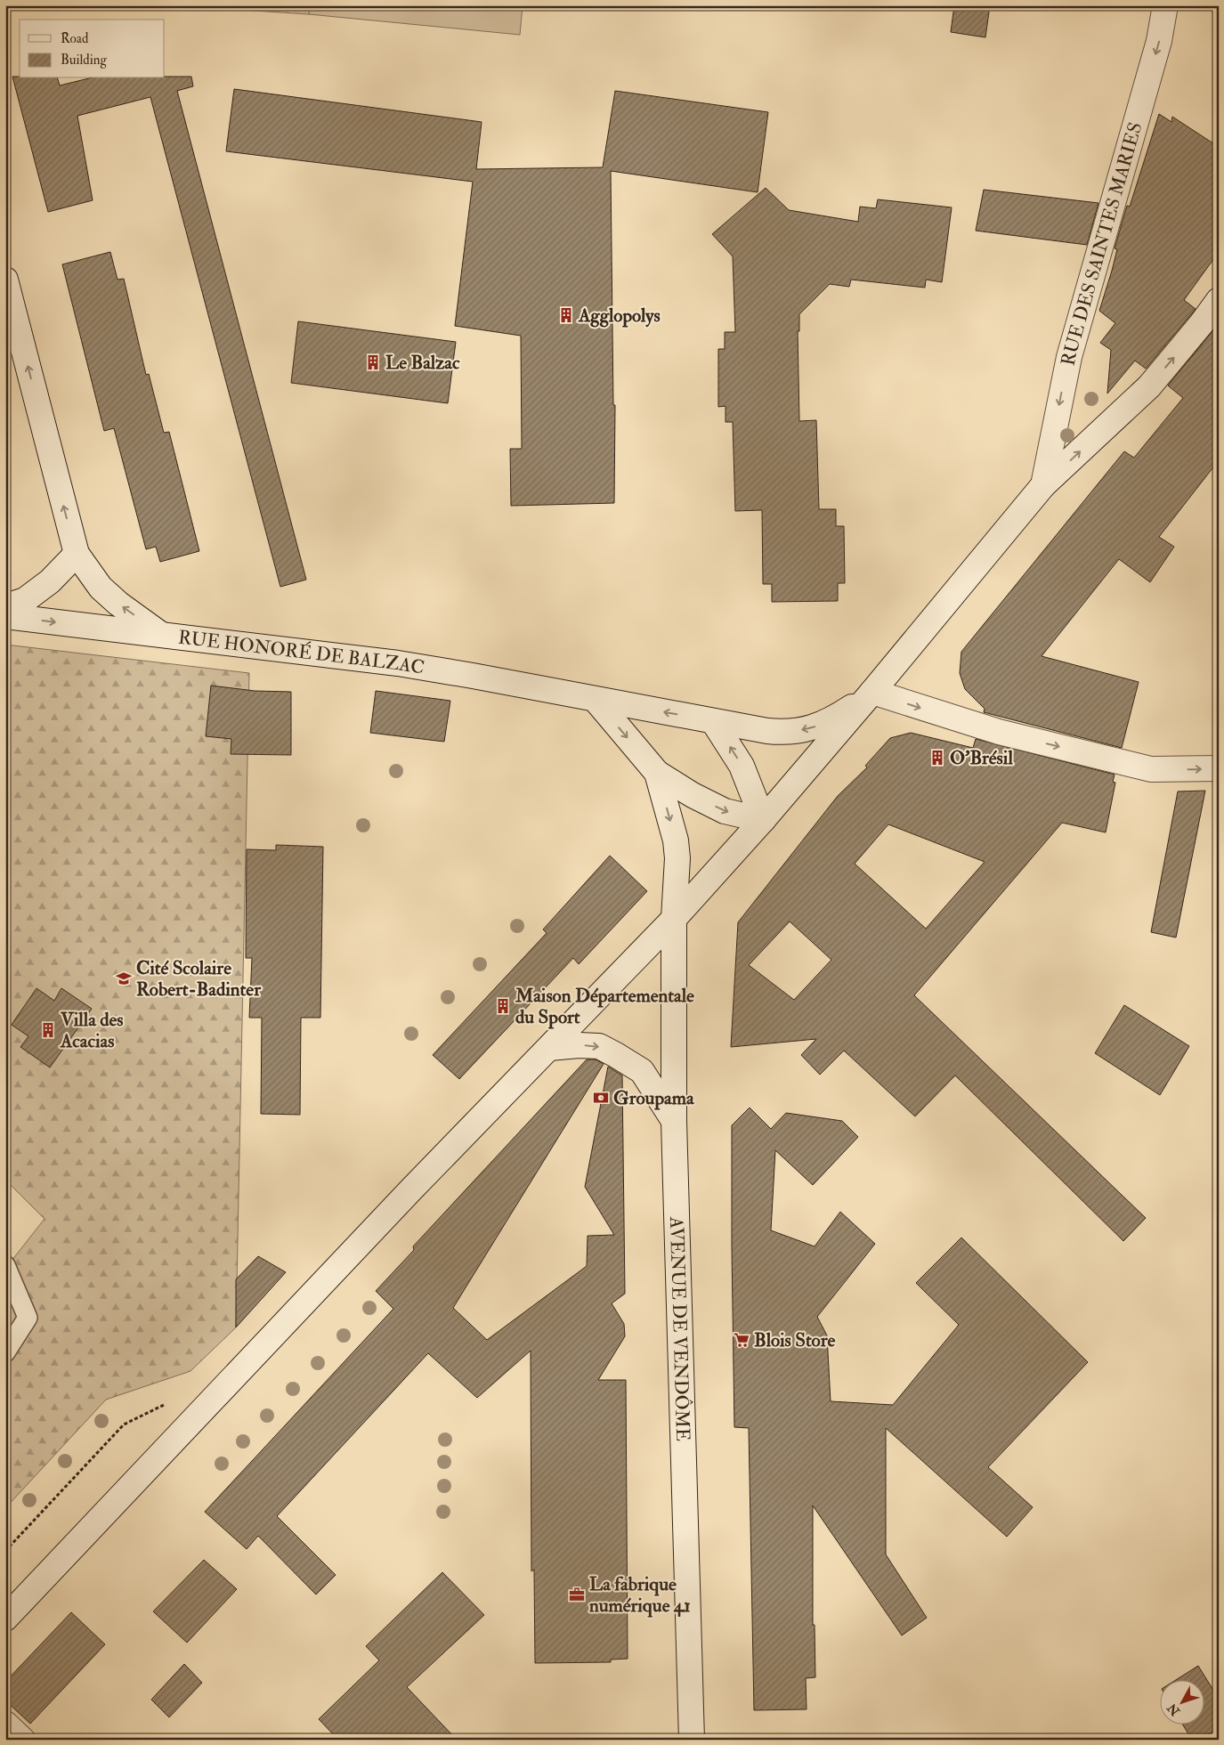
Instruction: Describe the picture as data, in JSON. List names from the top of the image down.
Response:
{
  "streets": {
    "main road": ["RUE DES SAINTES MARIES", "RUE HONORÉ DE BALZAC", "AVENUE DE VENDÔME"]
  },
  "one_way": ["RUE DES SAINTES MARIES"],
  "places": {
    "building": [
      "Agglopolys",
      "Le Balzac",
      "O'Brésil",
      "Maison Départementale du Sport",
      "Villa des Acacias"
    ],
    "school or university": ["Cité Scolaire Robert-Badinter"],
    "bank": ["Groupama"],
    "supermarket": ["Blois Store"],
    "office": ["La fabrique numérique 41"]
  },
  "legend": ["Road", "Building"],
  "north": "bottom left"
}
